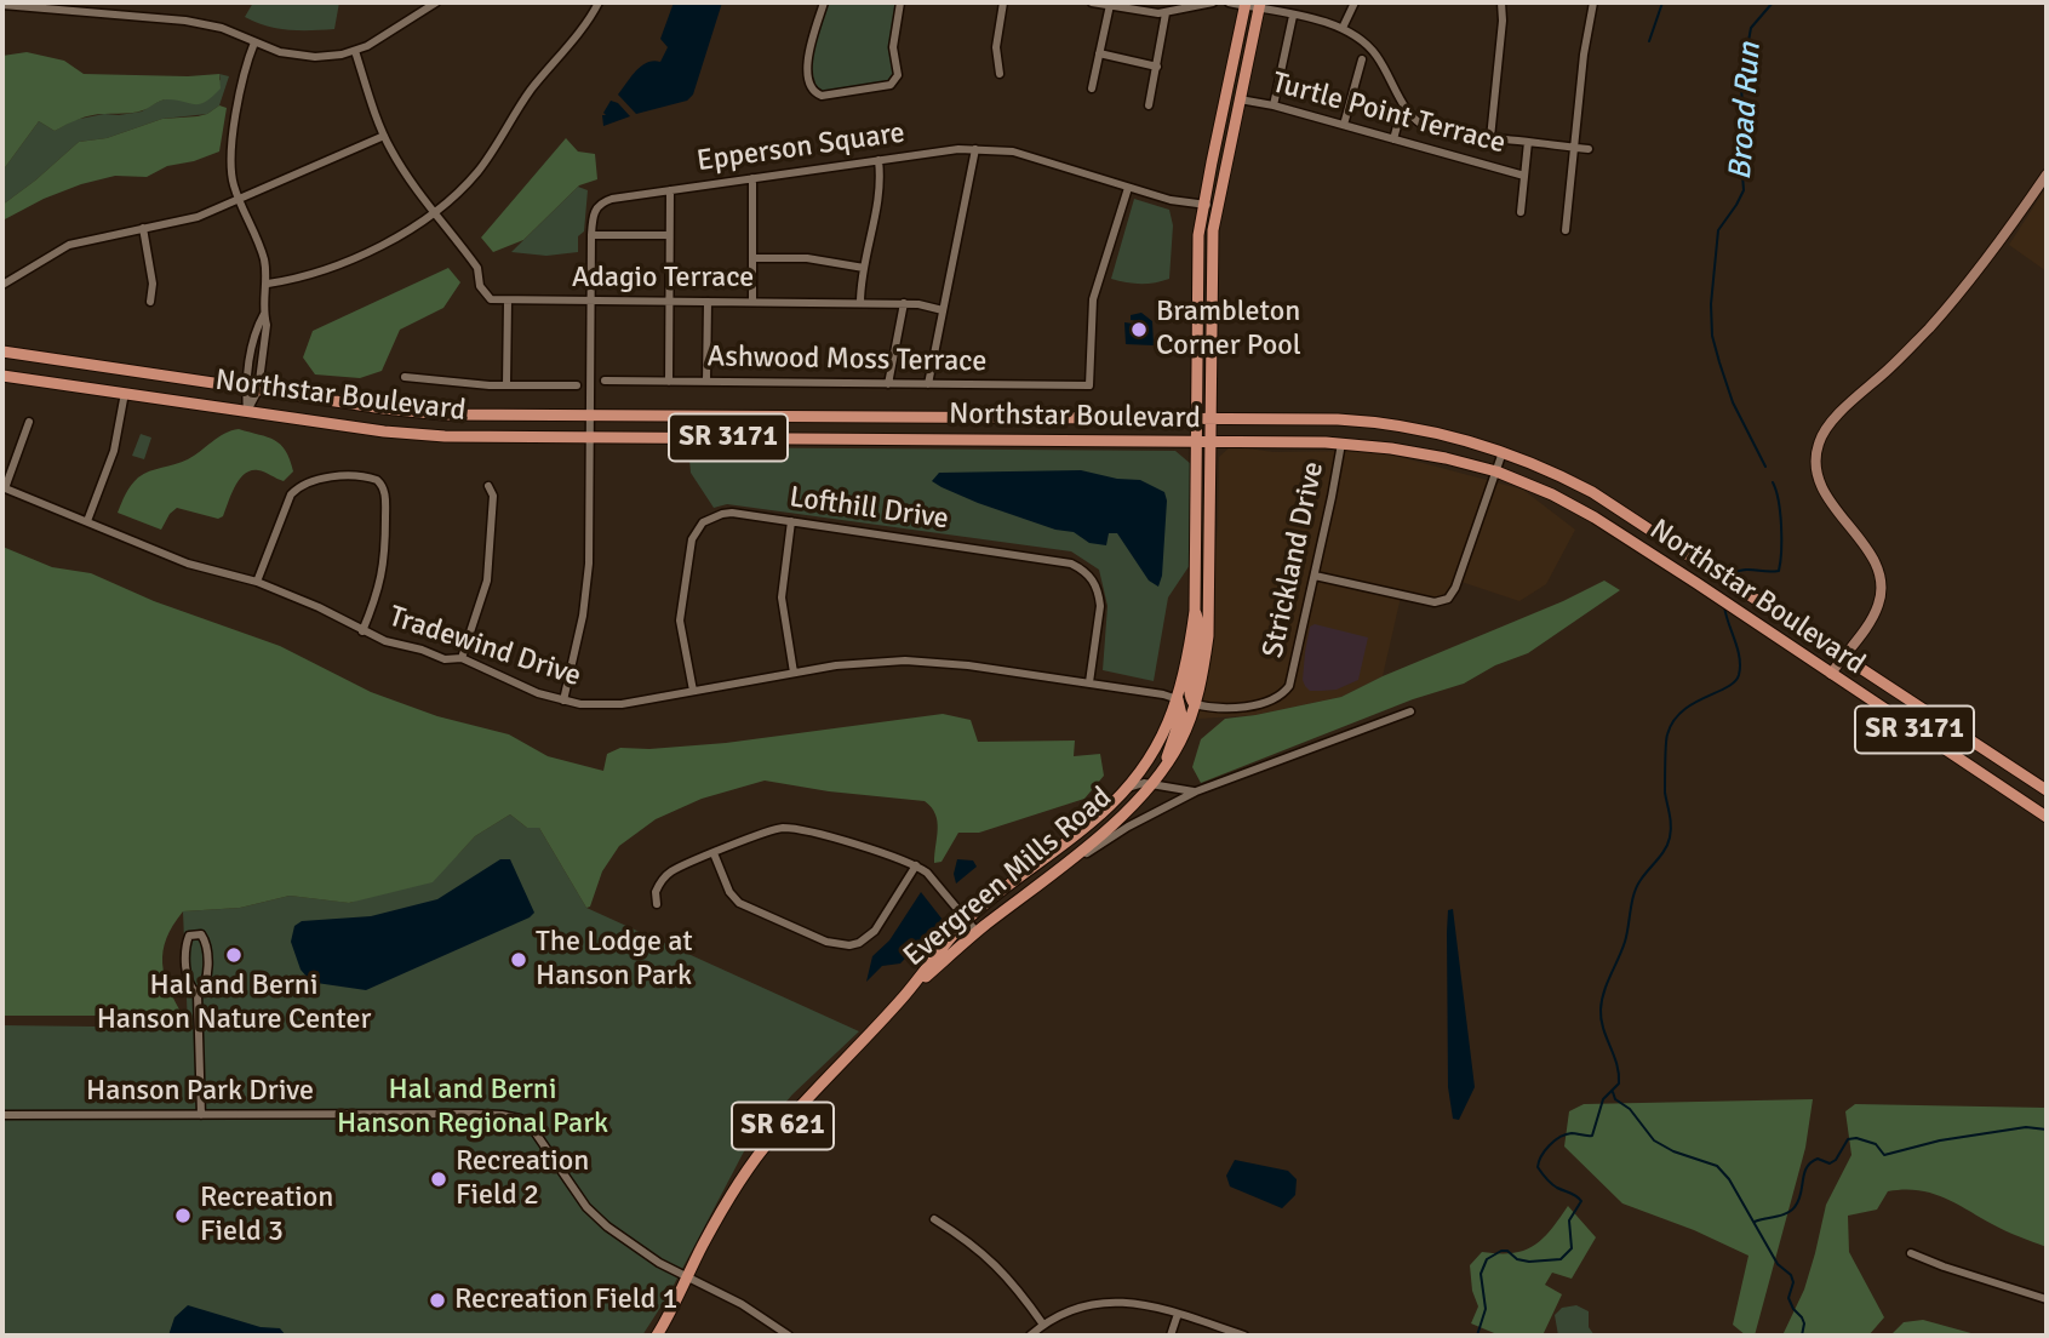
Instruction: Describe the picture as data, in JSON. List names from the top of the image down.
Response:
{
  "streets": {
    "main road": [
      "Northstar Boulevard",
      "SR 3171",
      "Evergreen Mills Road",
      "SR 621"
    ],
    "street": [
      "Turtle Point Terrace",
      "Epperson Square",
      "Adagio Terrace",
      "Ashwood Moss Terrace",
      "Lofthill Drive",
      "Strickland Drive",
      "Tradewind Drive",
      "Hanson Park Drive"
    ]
  },
  "crossings": [
    ["Turtle Point Terrace", "Evergreen Mills Road"],
    ["Epperson Square", "Adagio Terrace"],
    ["Epperson Square", "Ashwood Moss Terrace"],
    ["Epperson Square", "Northstar Boulevard"],
    ["Epperson Square", "Tradewind Drive"],
    ["Epperson Square", "Evergreen Mills Road"],
    ["Northstar Boulevard", "Strickland Drive"],
    ["Northstar Boulevard", "Evergreen Mills Road"],
    ["Lofthill Drive", "Tradewind Drive"],
    ["Strickland Drive", "Evergreen Mills Road"],
    ["Tradewind Drive", "Evergreen Mills Road"],
    ["Evergreen Mills Road", "Hanson Park Drive"],
    ["Evergreen Mills Road", "SR 621"]
  ],
  "water": ["Broad Run"],
  "parks": ["Hal and Berni Hanson Regional Park"],
  "places": [
    "Brambleton Corner Pool",
    "Hal and Berni Hanson Nature Center",
    "The Lodge at Hanson Park",
    "Recreation Field 2",
    "Recreation Field 3",
    "Recreation Field 1"
  ]
}
